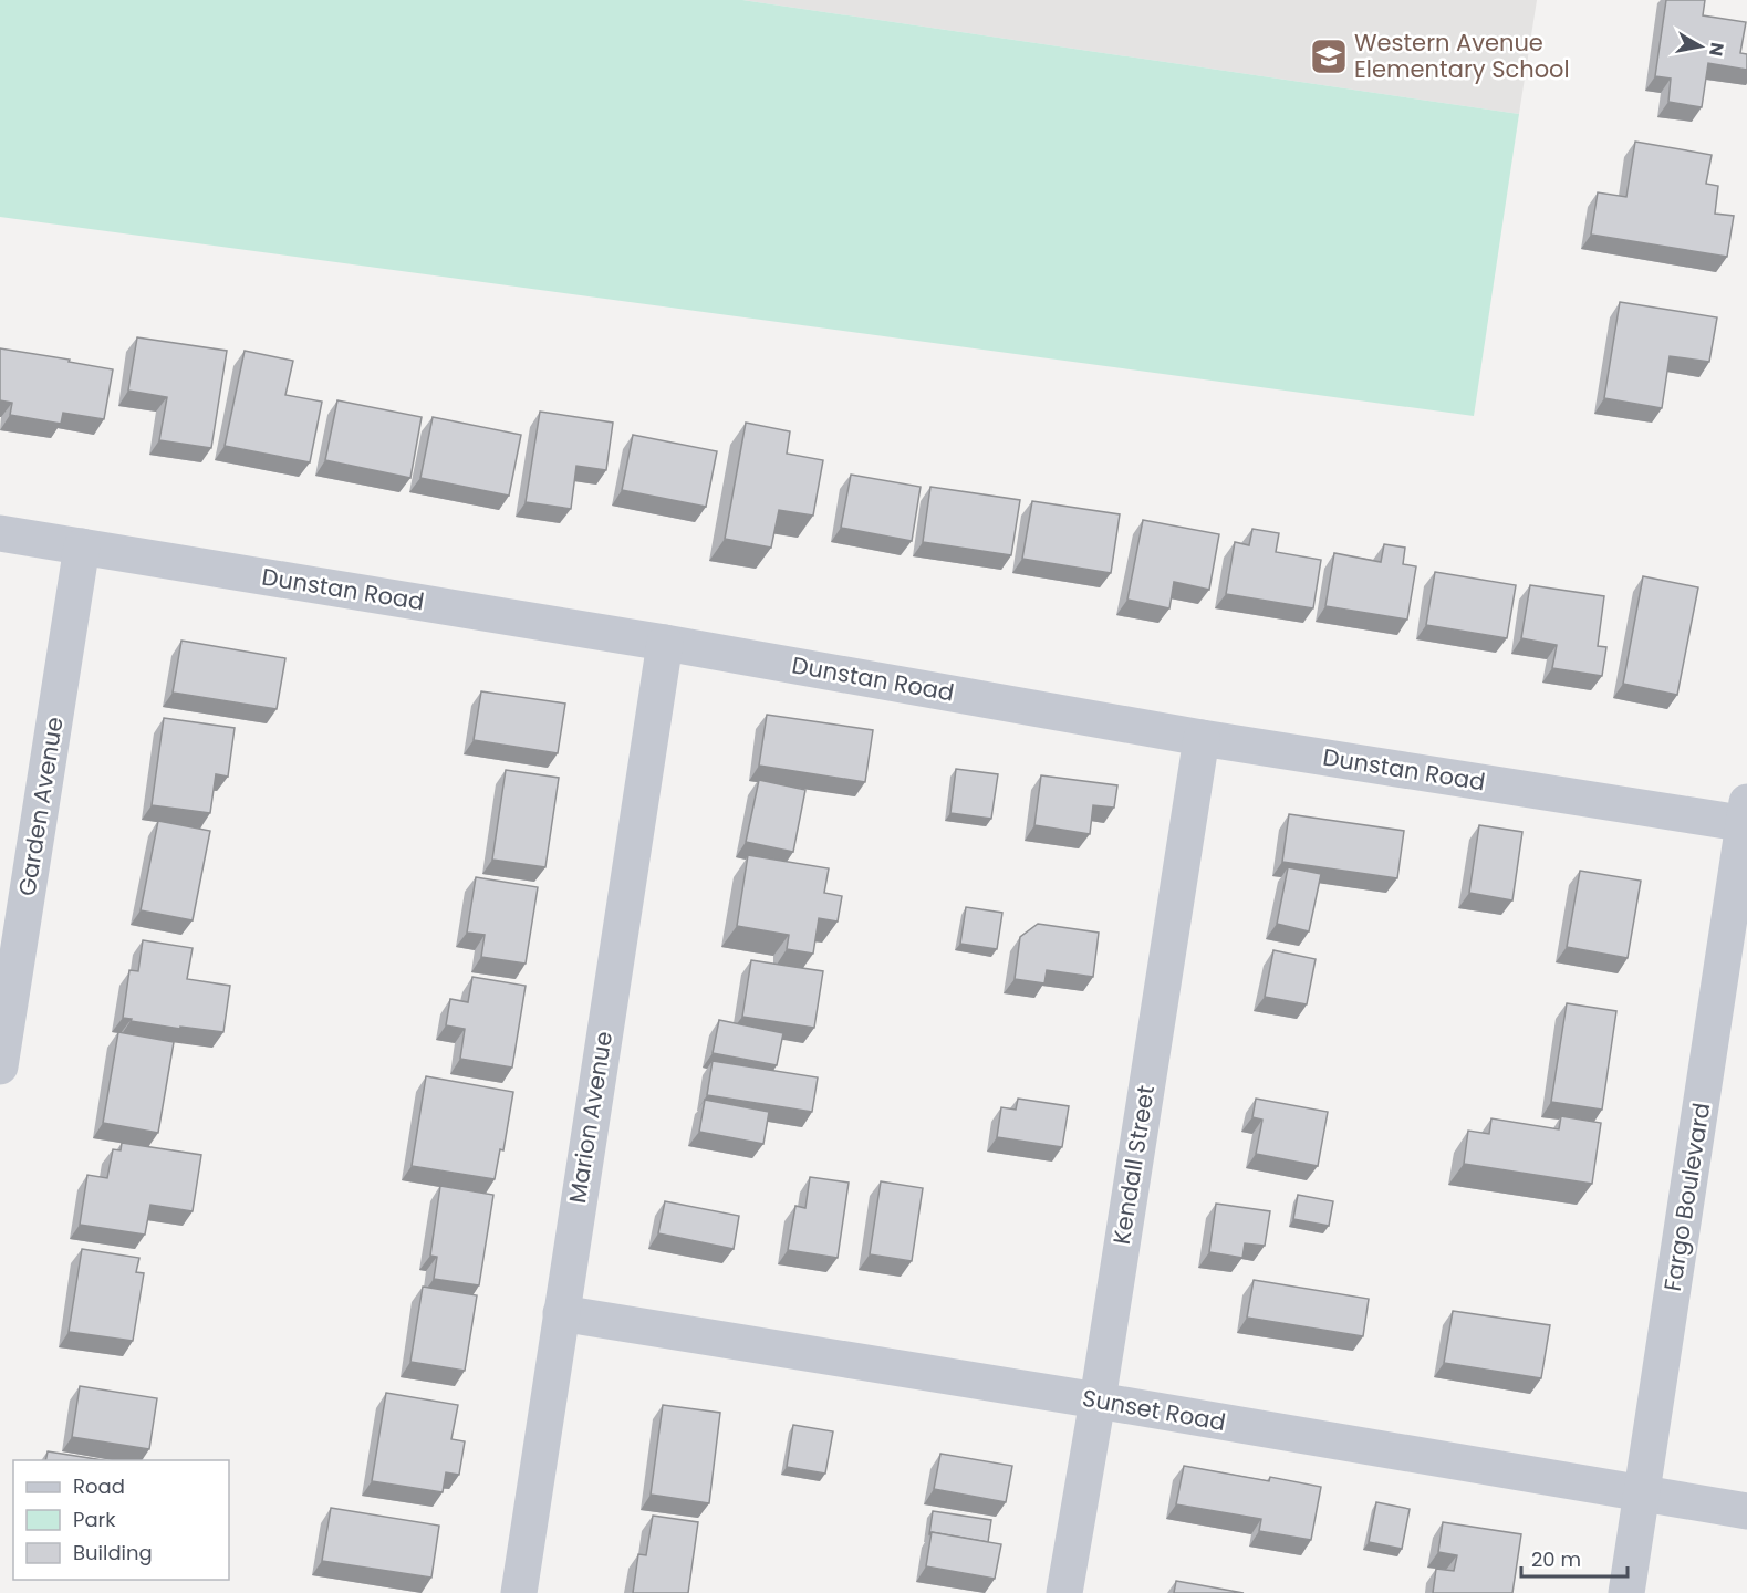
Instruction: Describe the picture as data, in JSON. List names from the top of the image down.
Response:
{
  "streets": {
    "street": [
      "Dunstan Road",
      "Garden Avenue",
      "Marion Avenue",
      "Kendall Street",
      "Fargo Boulevard",
      "Sunset Road"
    ]
  },
  "crossings": [
    ["Dunstan Road", "Garden Avenue"],
    ["Dunstan Road", "Marion Avenue"],
    ["Dunstan Road", "Kendall Street"],
    ["Dunstan Road", "Fargo Boulevard"],
    ["Marion Avenue", "Sunset Road"],
    ["Kendall Street", "Sunset Road"],
    ["Fargo Boulevard", "Sunset Road"]
  ],
  "places": {
    "school or university": ["Western Avenue Elementary School"]
  },
  "legend": ["Road", "Park", "Building"],
  "scale_bar": "20 m",
  "north": "right"
}
